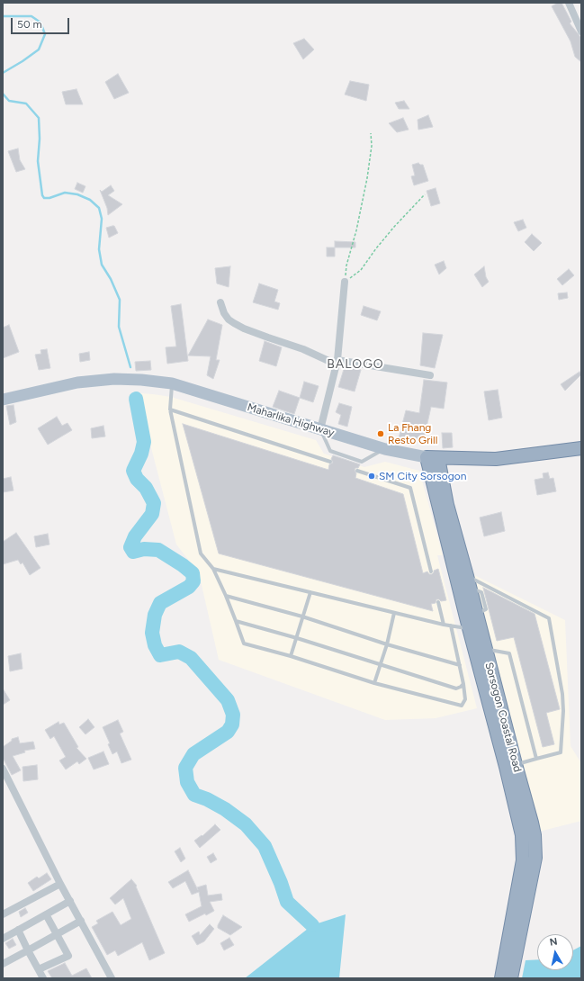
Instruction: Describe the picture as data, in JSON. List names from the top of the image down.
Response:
{
  "streets": {
    "highway": ["Maharlika Highway", "Sorsogon Coastal Road"]
  },
  "crossings": [
    ["Maharlika Highway", "Sorsogon Coastal Road"]
  ],
  "districts": ["BALOGO"],
  "places": ["La Fhang Resto Grill", "SM City Sorsogon"],
  "scale_bar": "50 m",
  "north": "top"
}
